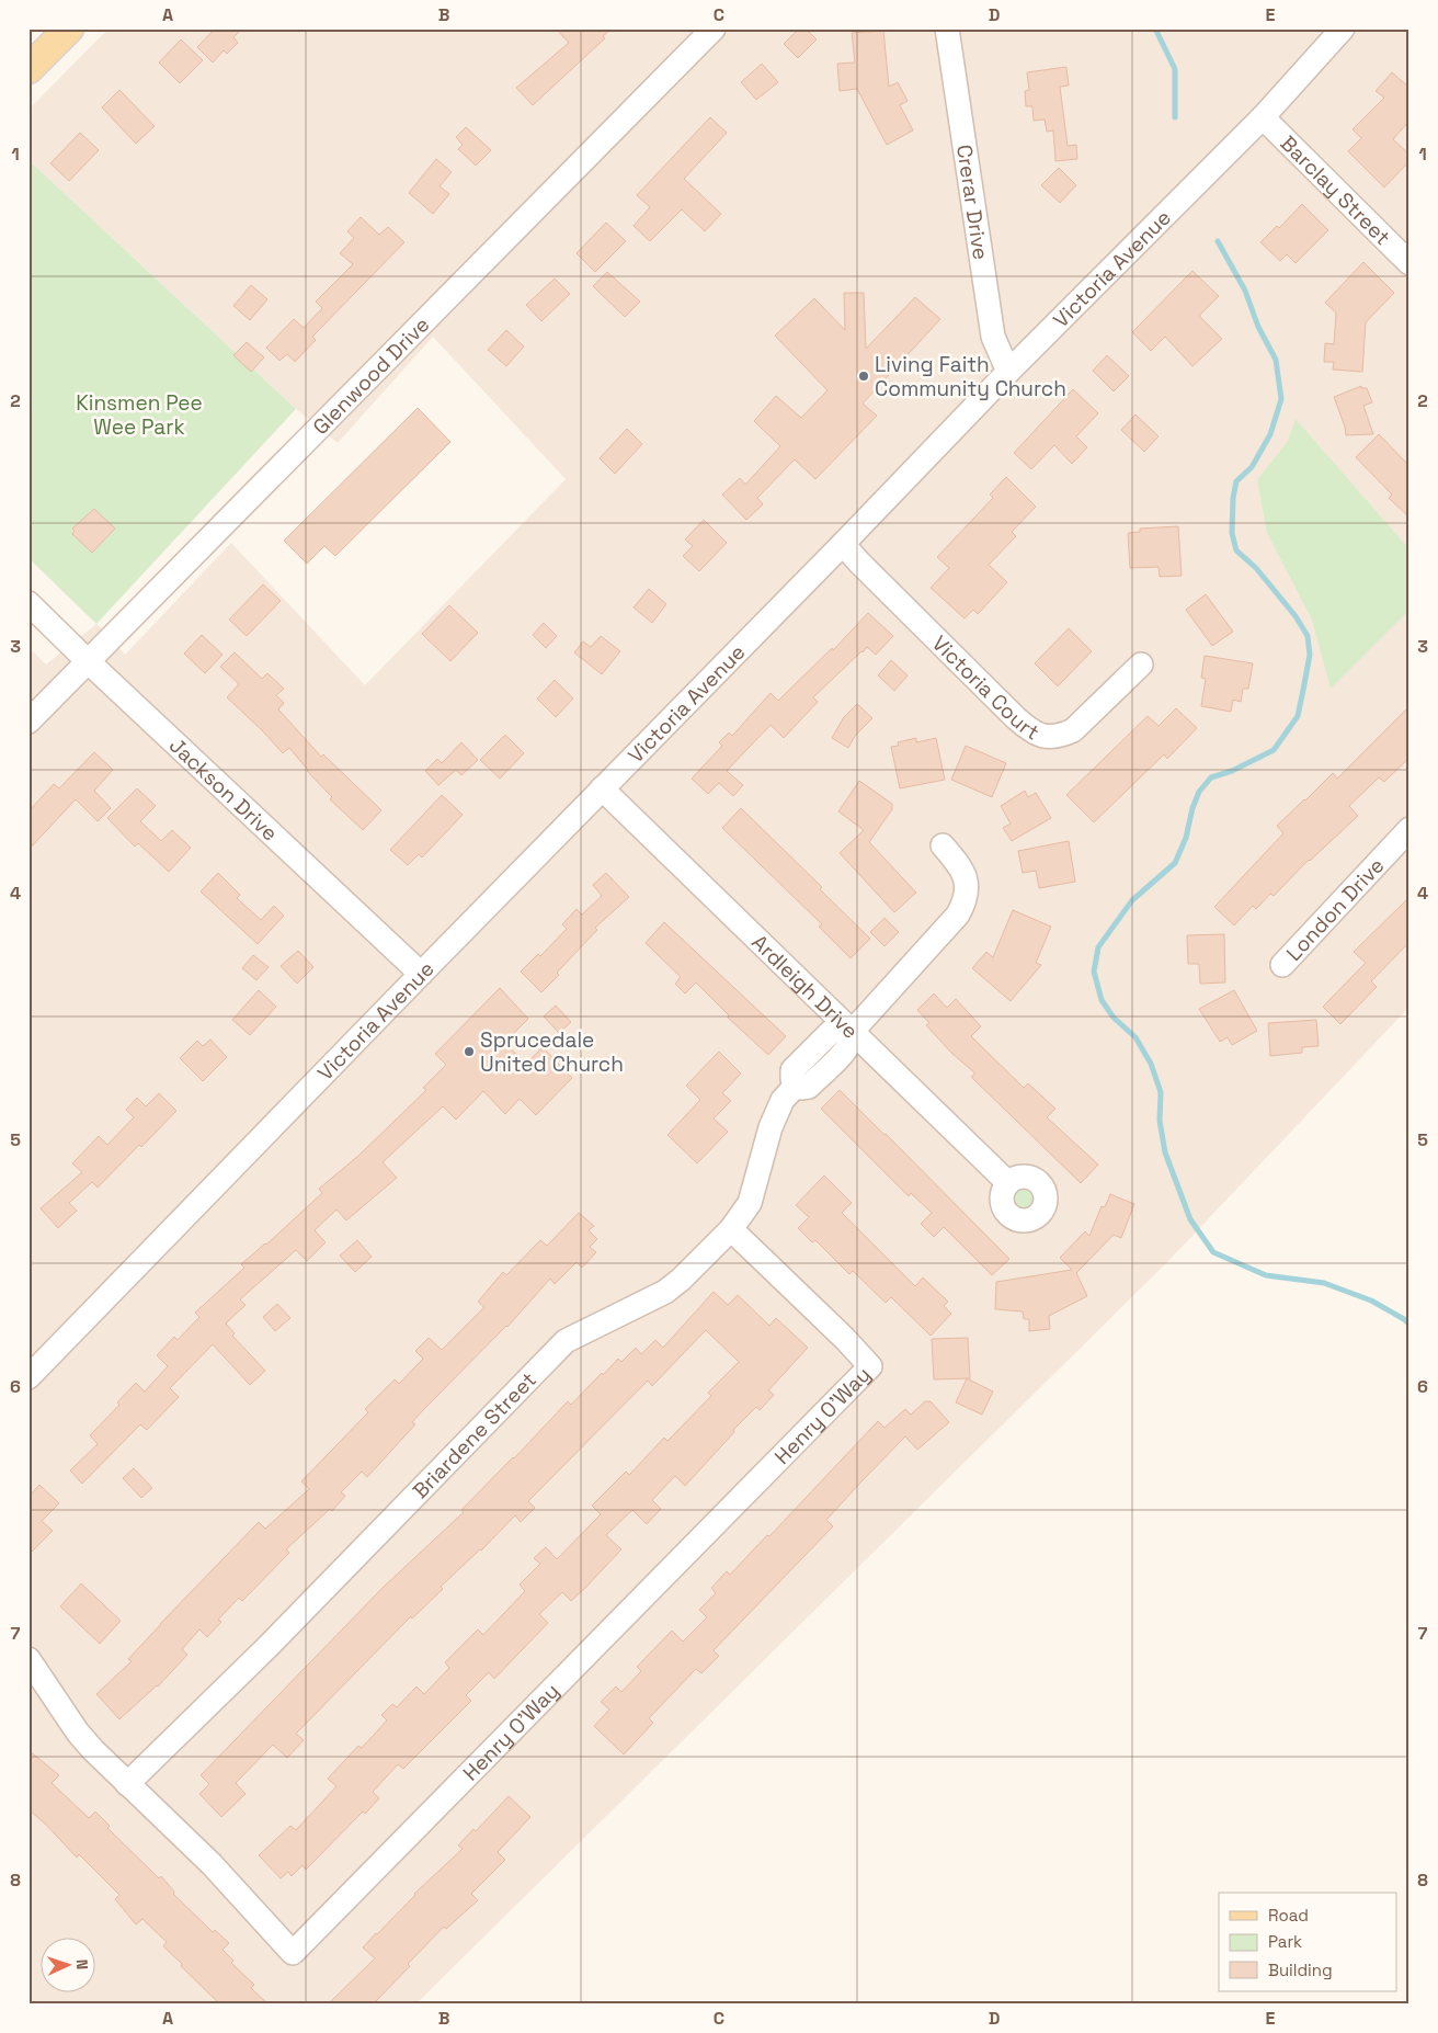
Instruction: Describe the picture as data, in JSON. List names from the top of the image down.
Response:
{
  "streets": {
    "street": [
      "Barclay Street",
      "Crerar Drive",
      "Victoria Avenue",
      "Glenwood Drive",
      "Victoria Court",
      "Jackson Drive",
      "London Drive",
      "Ardleigh Drive",
      "Henry O'Way",
      "Briardene Street"
    ]
  },
  "crossings": [
    ["Barclay Street", "Victoria Avenue"],
    ["Crerar Drive", "Victoria Avenue"],
    ["Victoria Avenue", "Victoria Court"],
    ["Victoria Avenue", "Jackson Drive"],
    ["Victoria Avenue", "Ardleigh Drive"],
    ["Glenwood Drive", "Jackson Drive"],
    ["Ardleigh Drive", "Briardene Street"],
    ["Henry O'Way", "Briardene Street"]
  ],
  "parks": ["Kinsmen Pee Wee Park"],
  "places": ["Living Faith Community Church", "Sprucedale United Church"],
  "legend": ["Road", "Park", "Building"],
  "north": "right",
  "grid": {
    "columns": [
      "A",
      "B",
      "C",
      "D",
      "E"
    ],
    "rows": [
      "1",
      "2",
      "3",
      "4",
      "5",
      "6",
      "7",
      "8"
    ]
  }
}
